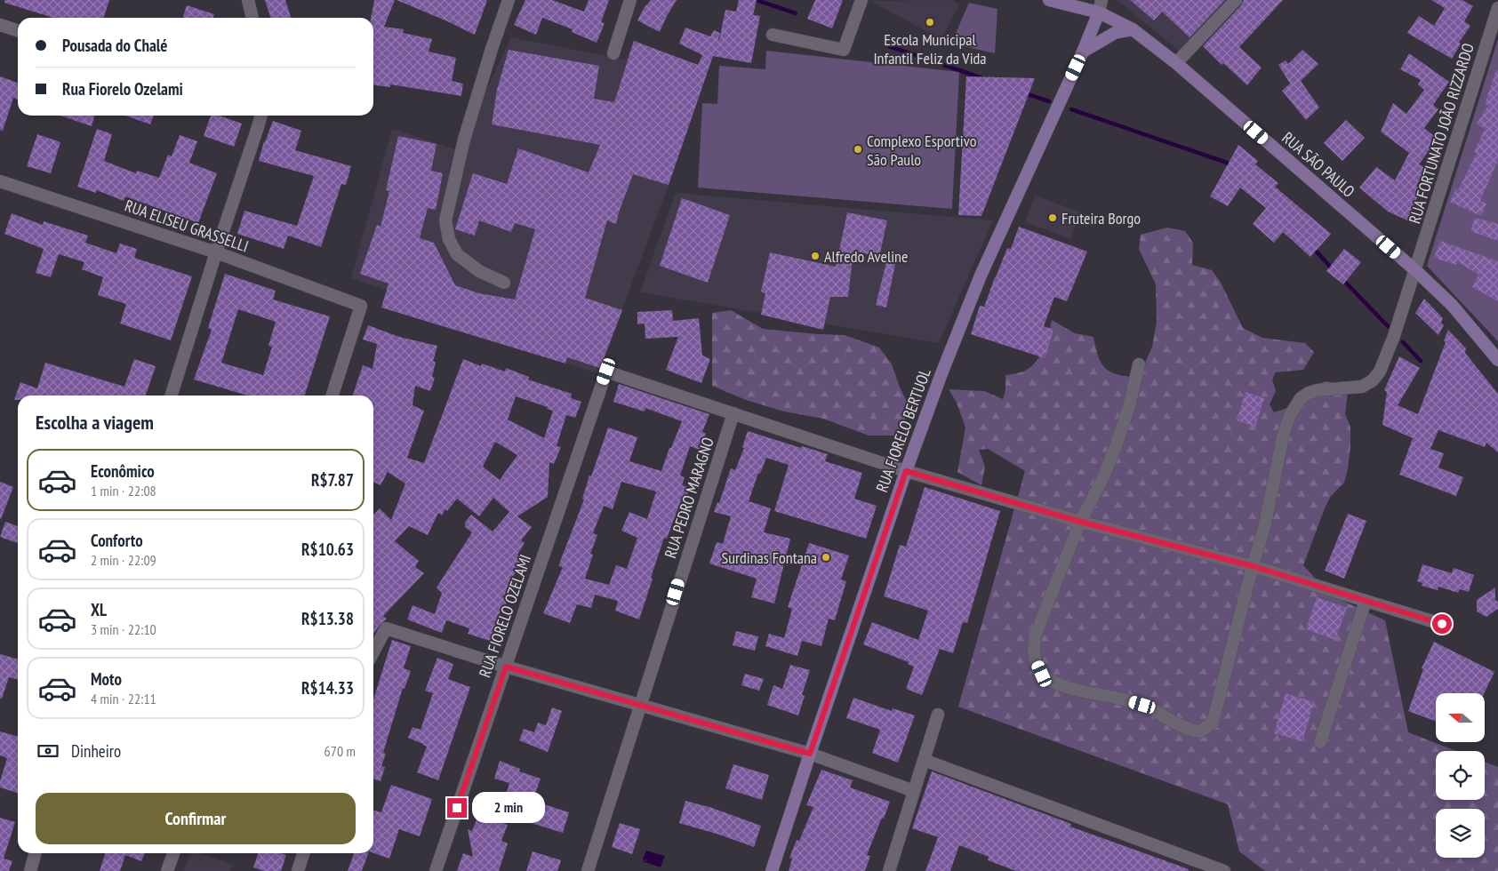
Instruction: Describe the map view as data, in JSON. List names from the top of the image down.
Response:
{
  "streets": {
    "main road": ["RUA SÃO PAULO", "RUA FIORELO BERTUOL"],
    "street": [
      "RUA FORTUNATO JOÃO RIZZARDO",
      "RUA ELISEU GRASSELLI",
      "RUA PEDRO MARAGNO",
      "RUA FIORELO OZELAMI"
    ]
  },
  "crossings": [
    ["RUA FORTUNATO JOÃO RIZZARDO", "RUA SÃO PAULO"],
    ["RUA SÃO PAULO", "RUA FIORELO BERTUOL"],
    ["RUA PEDRO MARAGNO", "RUA FIORELO OZELAMI"]
  ],
  "places": [
    "Escola Municipal Infantil Feliz da Vida",
    "Complexo Esportivo São Paulo",
    "Fruteira Borgo",
    "Alfredo Aveline",
    "Surdinas Fontana"
  ],
  "north": "left",
  "page": {
    "banner": ["Pousada do Chalé", "Rua Fiorelo Ozelami"],
    "heading": "Escolha a viagem",
    "list": [
      {
        "name": "Econômico",
        "note": "1 min · 22:08",
        "value": "R$7.87"
      },
      {
        "name": "Conforto",
        "note": "2 min · 22:09",
        "value": "R$10.63"
      },
      {
        "name": "XL",
        "note": "3 min · 22:10",
        "value": "R$13.38"
      },
      {
        "name": "Moto",
        "note": "4 min · 22:11",
        "value": "R$14.33"
      }
    ],
    "pay": ["Dinheiro", "670 m"],
    "buttons": "Confirmar",
    "bubble": "2 min"
  }
}
